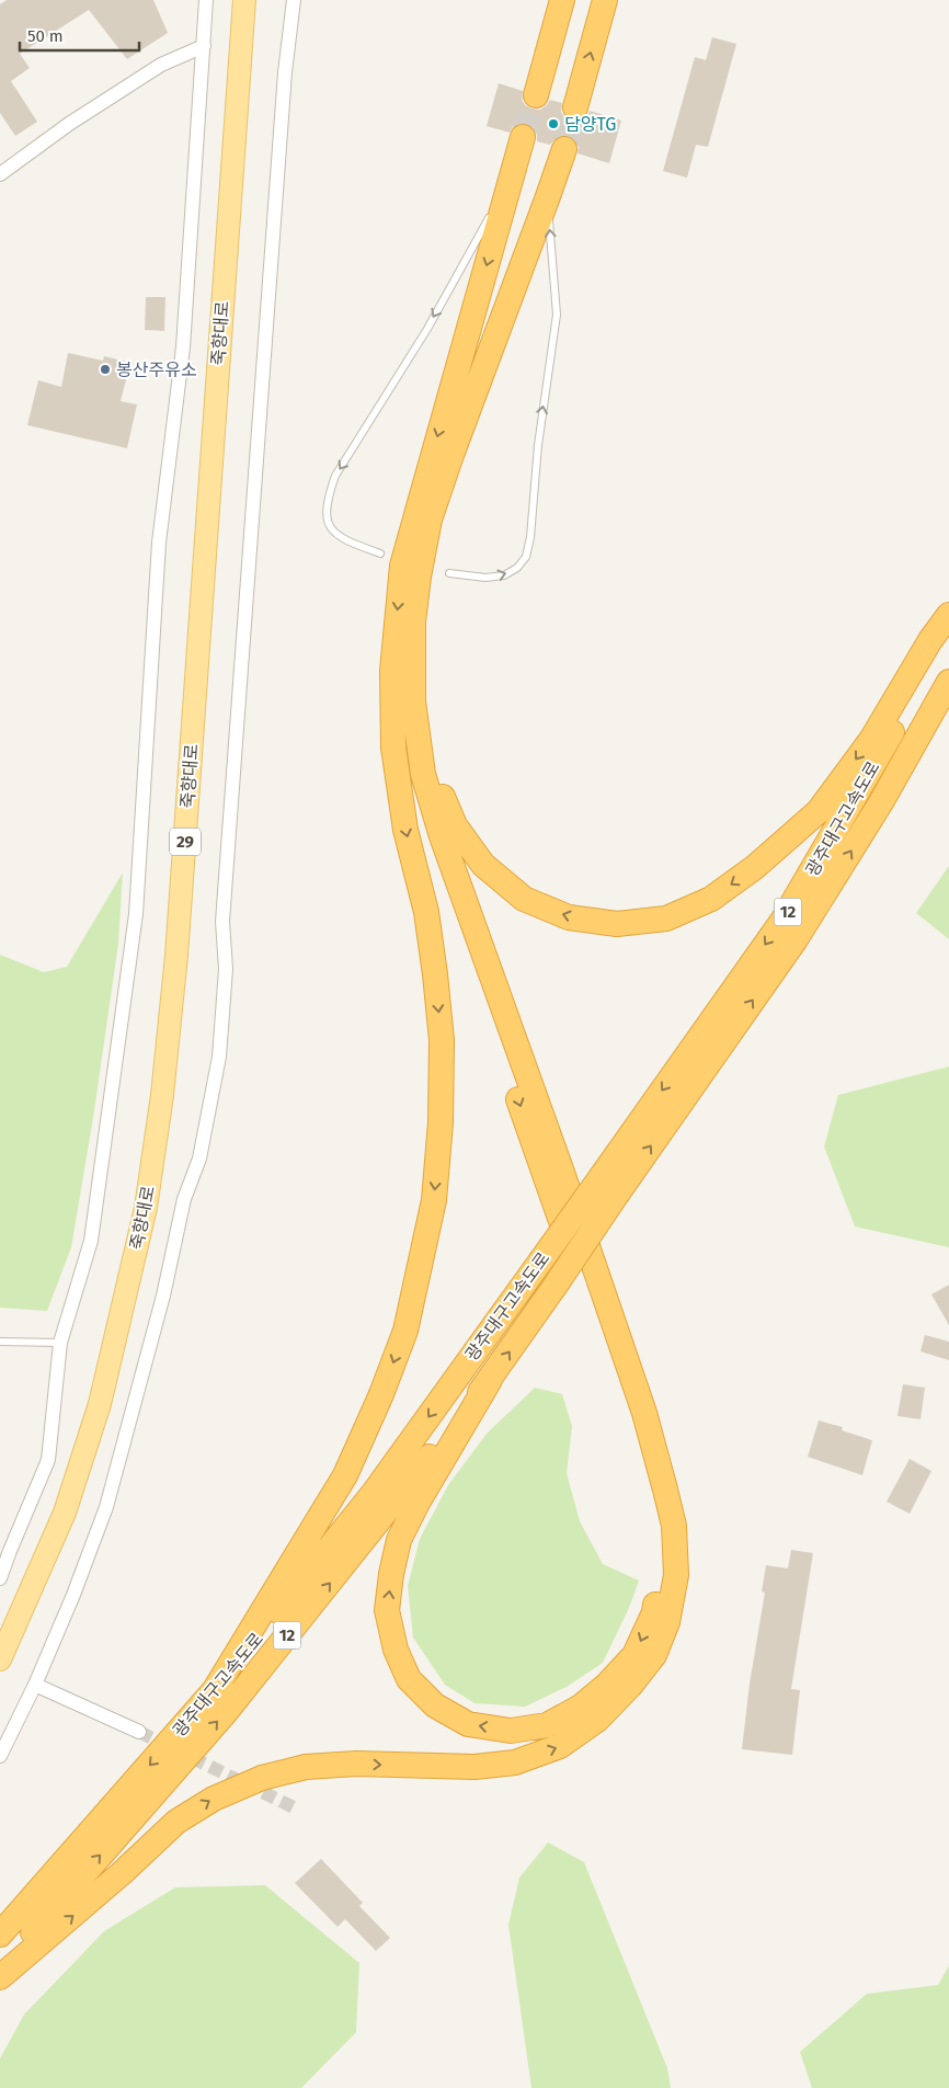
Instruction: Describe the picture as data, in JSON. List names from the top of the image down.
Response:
{
  "streets": {
    "highway": ["광주대구고속도로", "12"],
    "main road": ["죽향대로", "29"]
  },
  "places": ["담양TG", "봉산주유소"],
  "scale_bar": "50 m"
}
